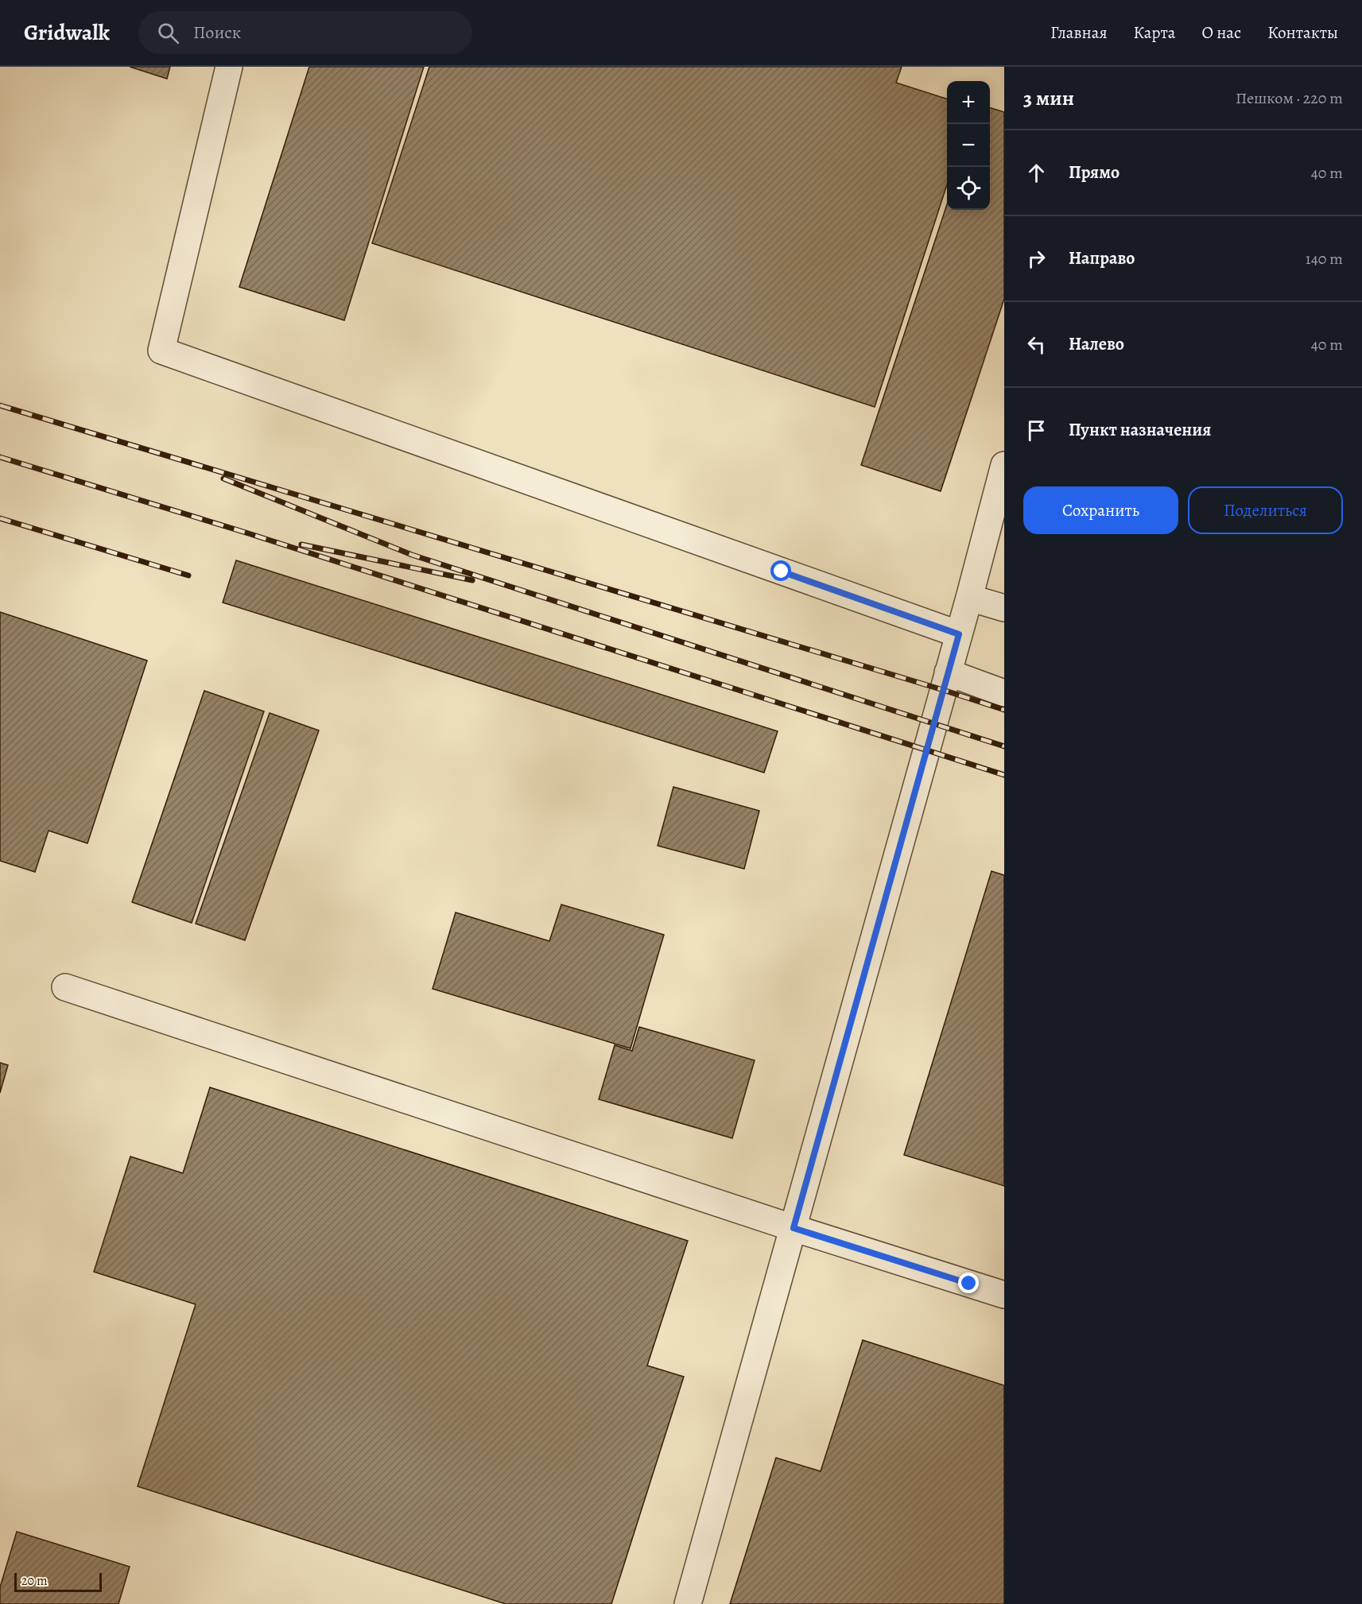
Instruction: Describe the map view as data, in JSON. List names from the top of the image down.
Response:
{
  "scale_bar": "20 m",
  "page": {
    "header": "Gridwalk",
    "search": "Поиск",
    "nav": [
      "Главная",
      "Карта",
      "О нас",
      "Контакты"
    ],
    "heading": ["3 мин", "Пешком · 220 m"],
    "map_buttons": ["+", "−"],
    "list": [
      ["Прямо", "40 m"],
      ["Направо", "140 m"],
      ["Налево", "40 m"],
      "Пункт назначения"
    ],
    "buttons": ["Сохранить", "Поделиться"],
    "scale": "20 m"
  }
}
